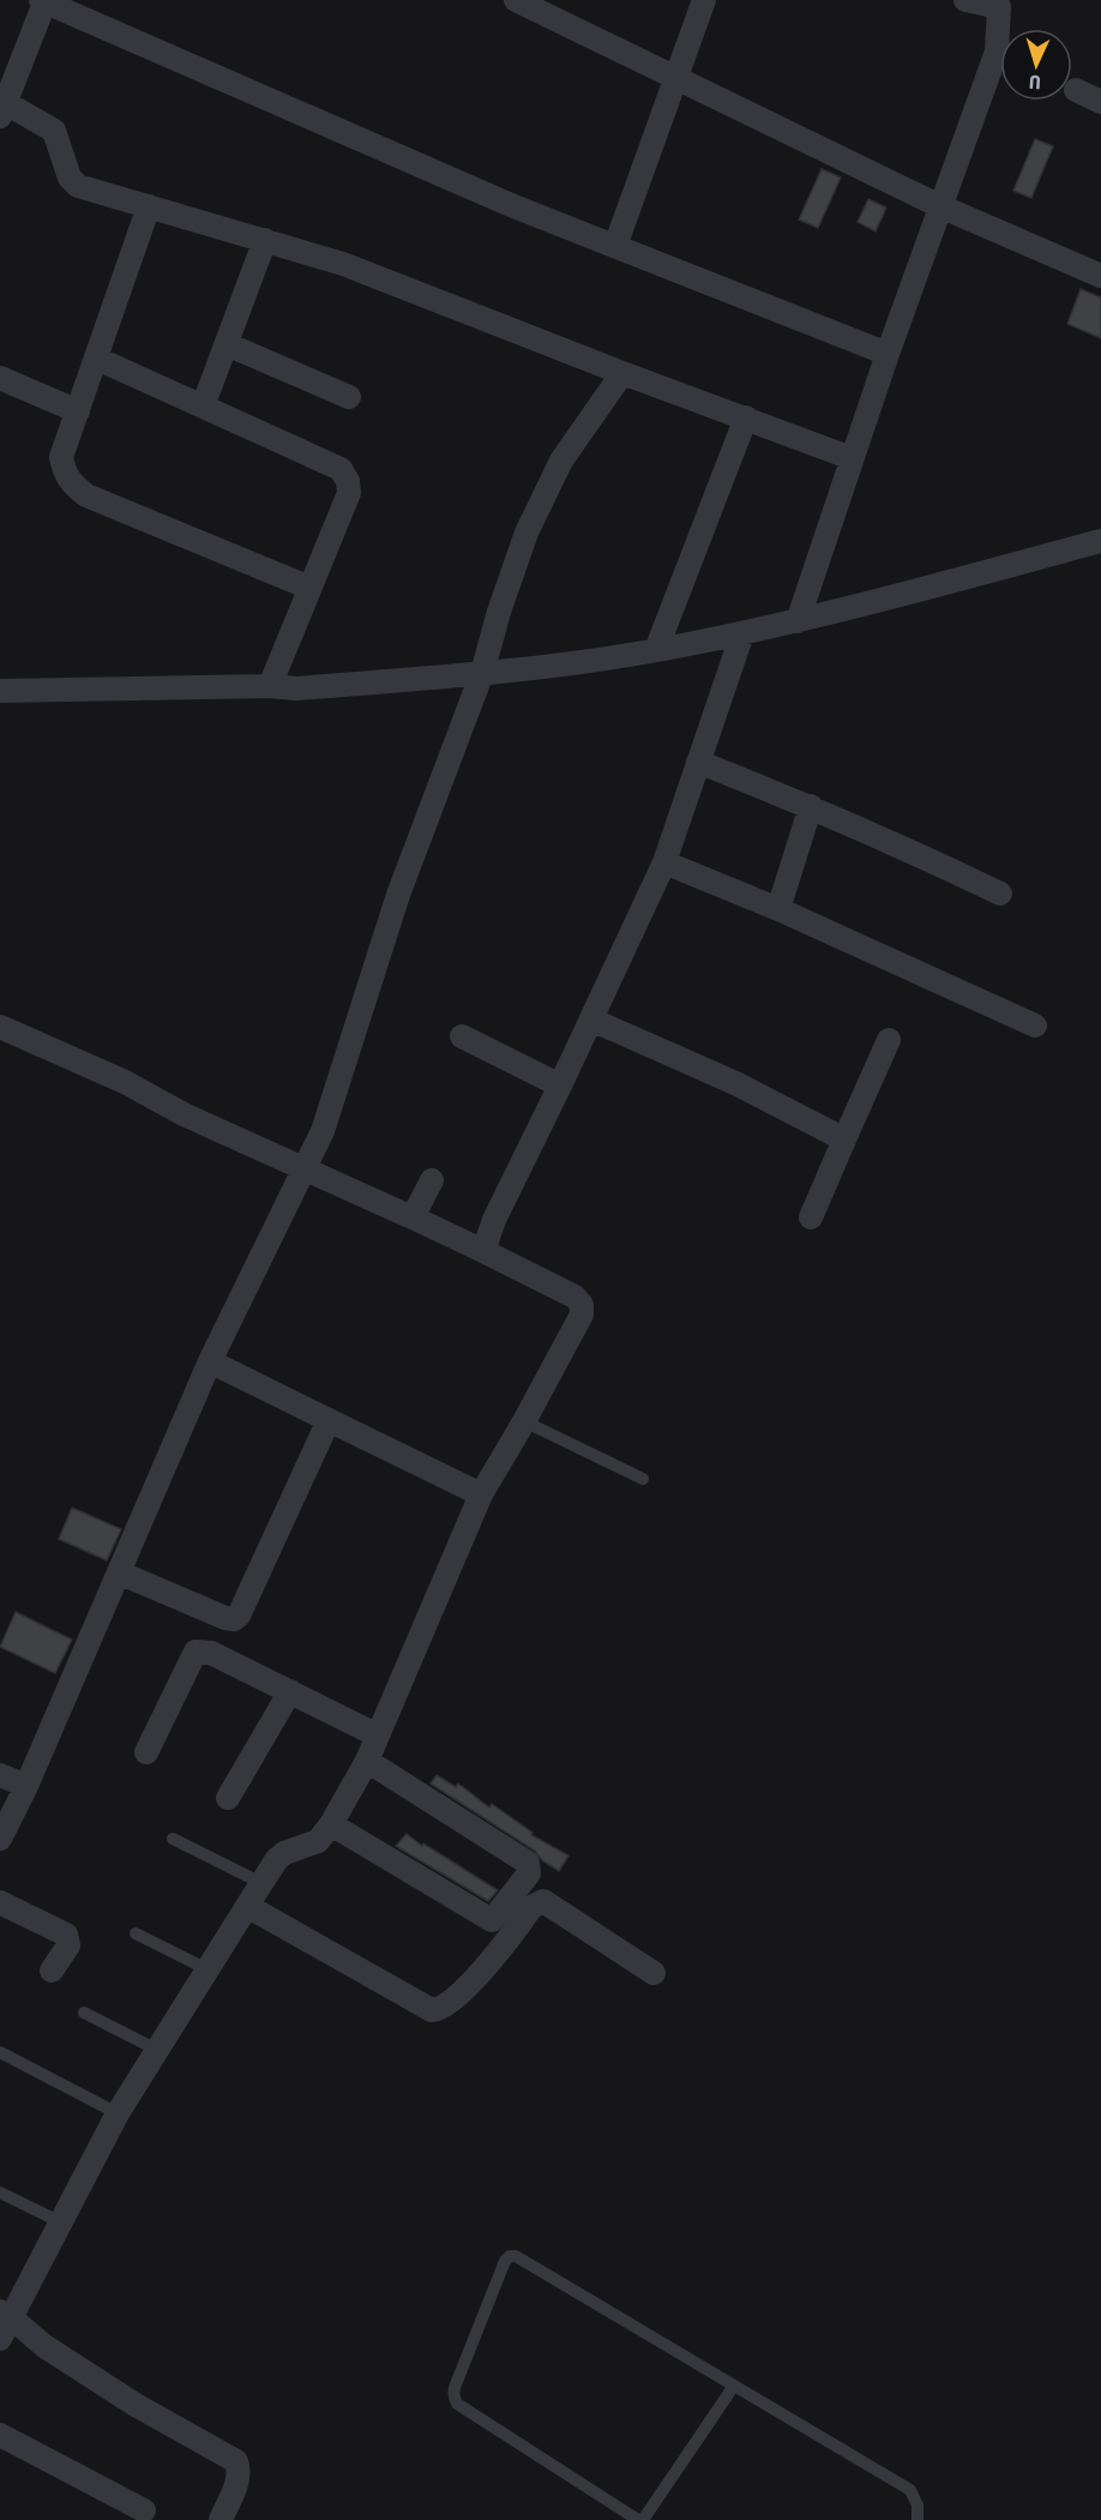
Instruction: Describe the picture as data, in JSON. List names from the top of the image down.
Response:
{
  "north": "bottom"
}
